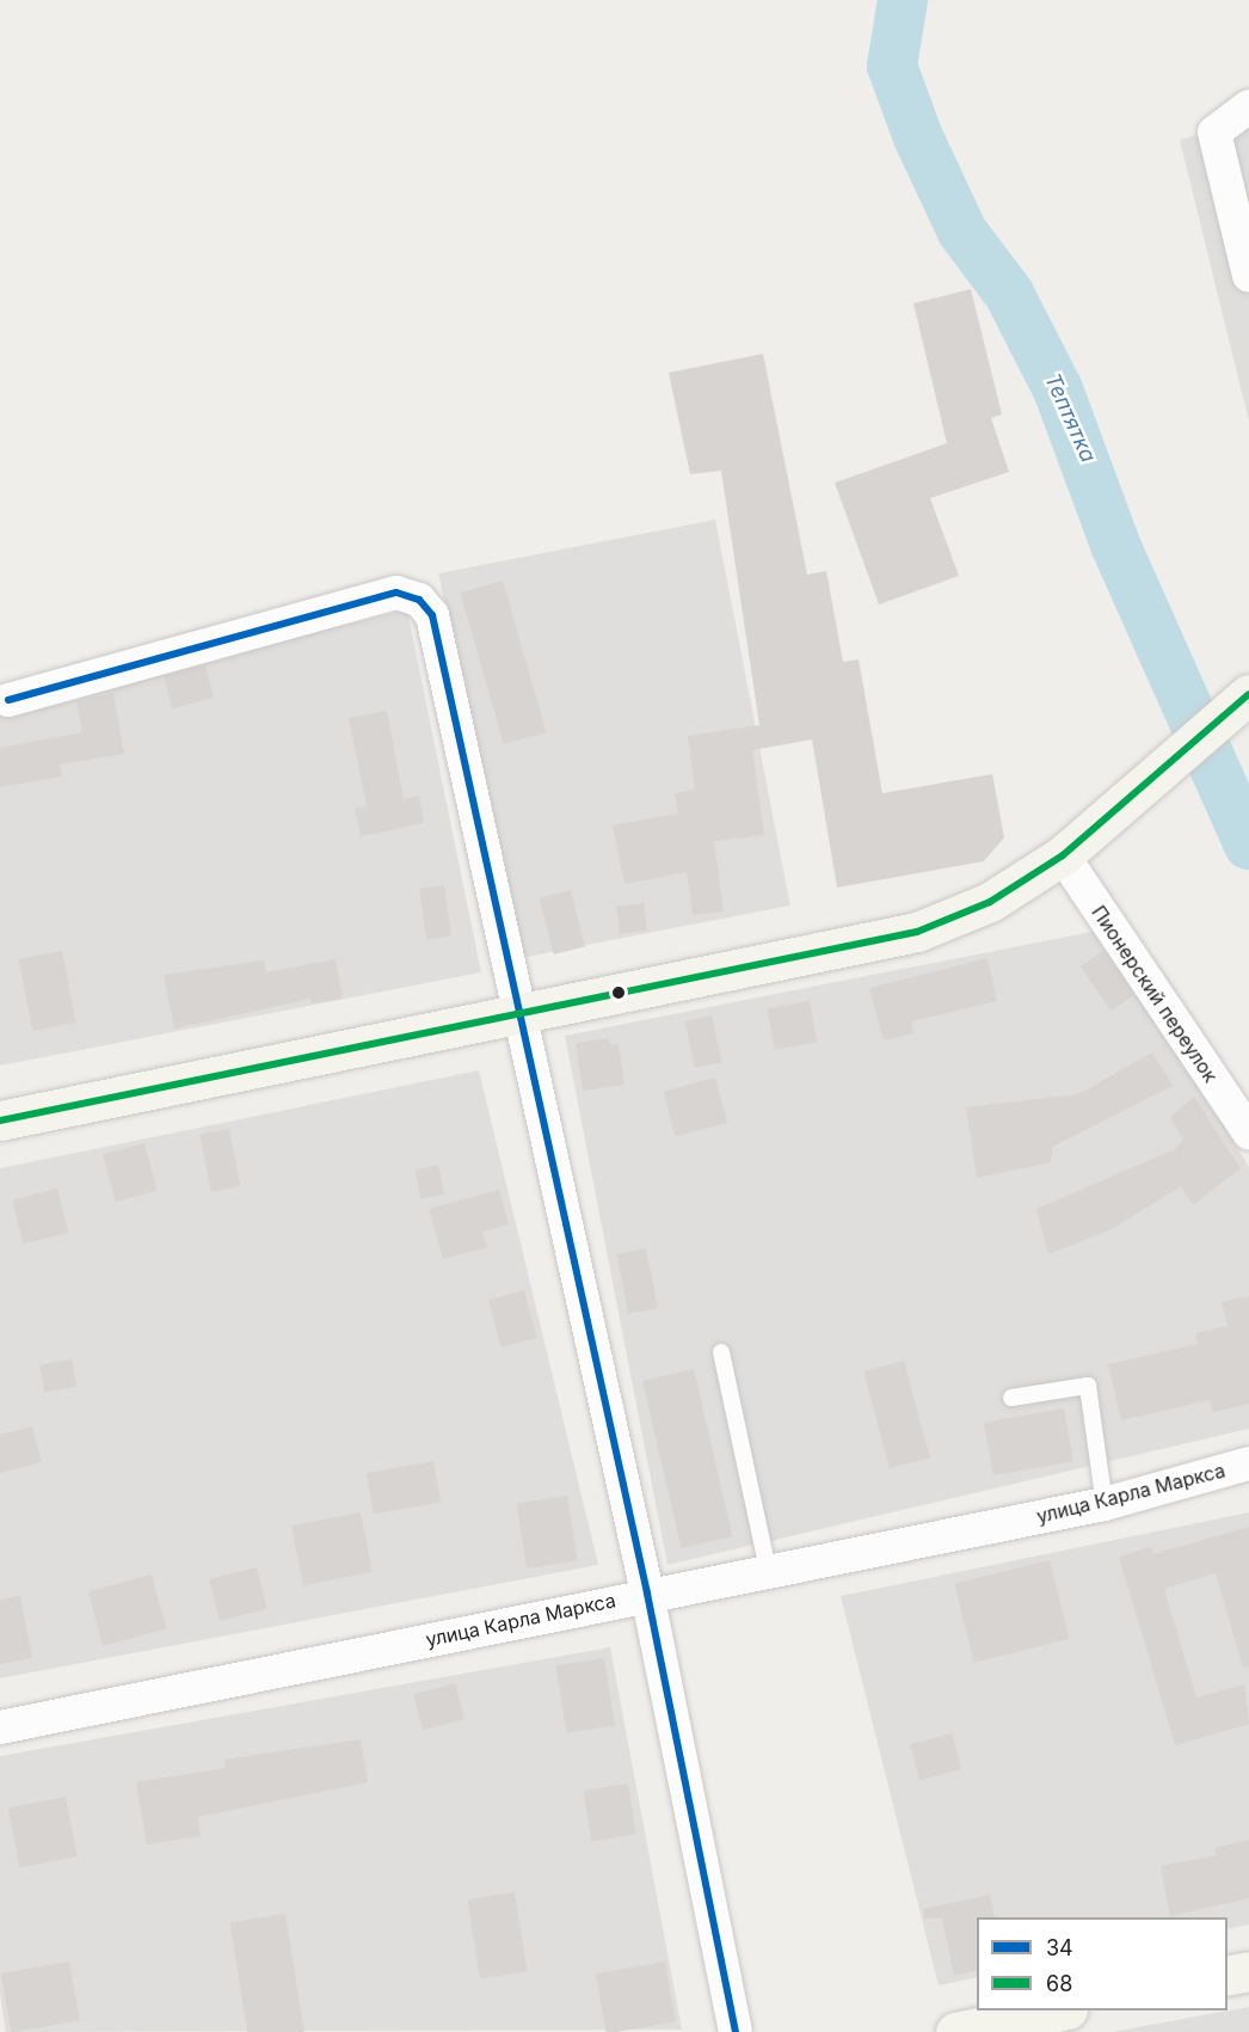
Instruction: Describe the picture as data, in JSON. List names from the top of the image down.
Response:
{
  "streets": {
    "street": ["Пионерский переулок", "улица Карла Маркса"]
  },
  "water": ["Тептятка"],
  "lines": ["transit line 34", "transit line 68"],
  "legend": ["34", "68"]
}
